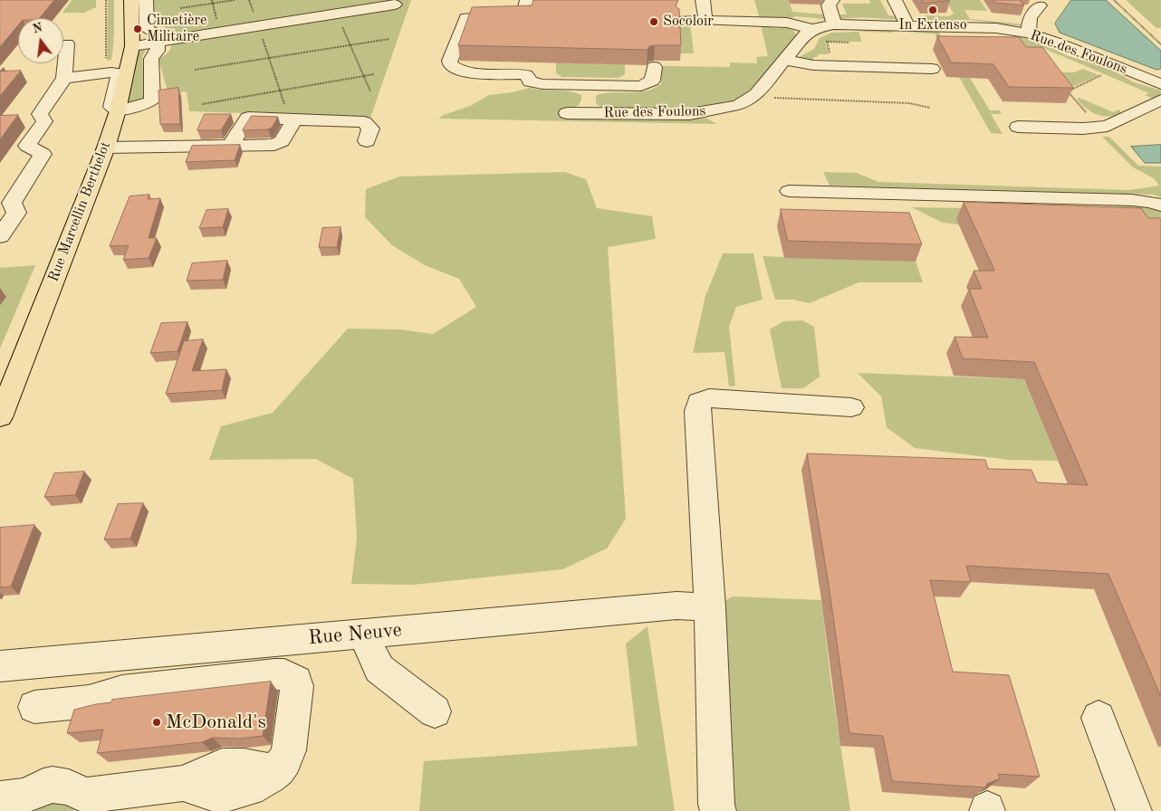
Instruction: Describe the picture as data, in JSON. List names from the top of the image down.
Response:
{
  "streets": {
    "main road": ["Rue Marcellin Berthelot"],
    "street": ["Rue des Foulons", "Rue Neuve"]
  },
  "places": [
    "In Extenso",
    "Socoloir",
    "Cimetière Militaire",
    "McDonald's"
  ],
  "north": "top"
}
